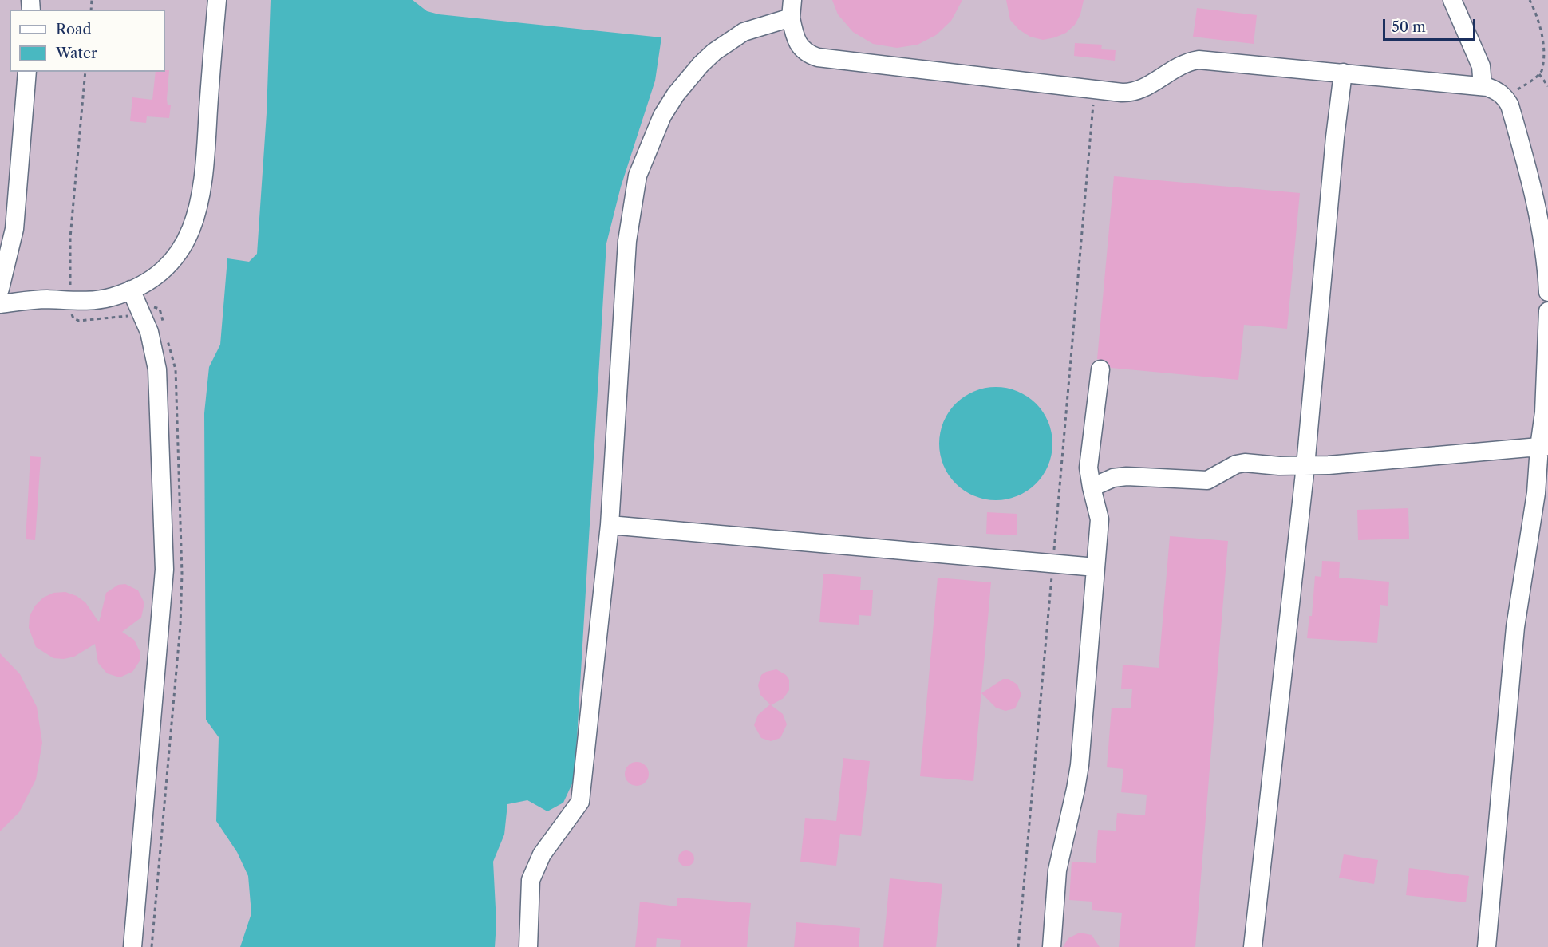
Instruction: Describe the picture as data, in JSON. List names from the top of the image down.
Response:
{
  "legend": ["Road", "Water"],
  "scale_bar": "50 m"
}
